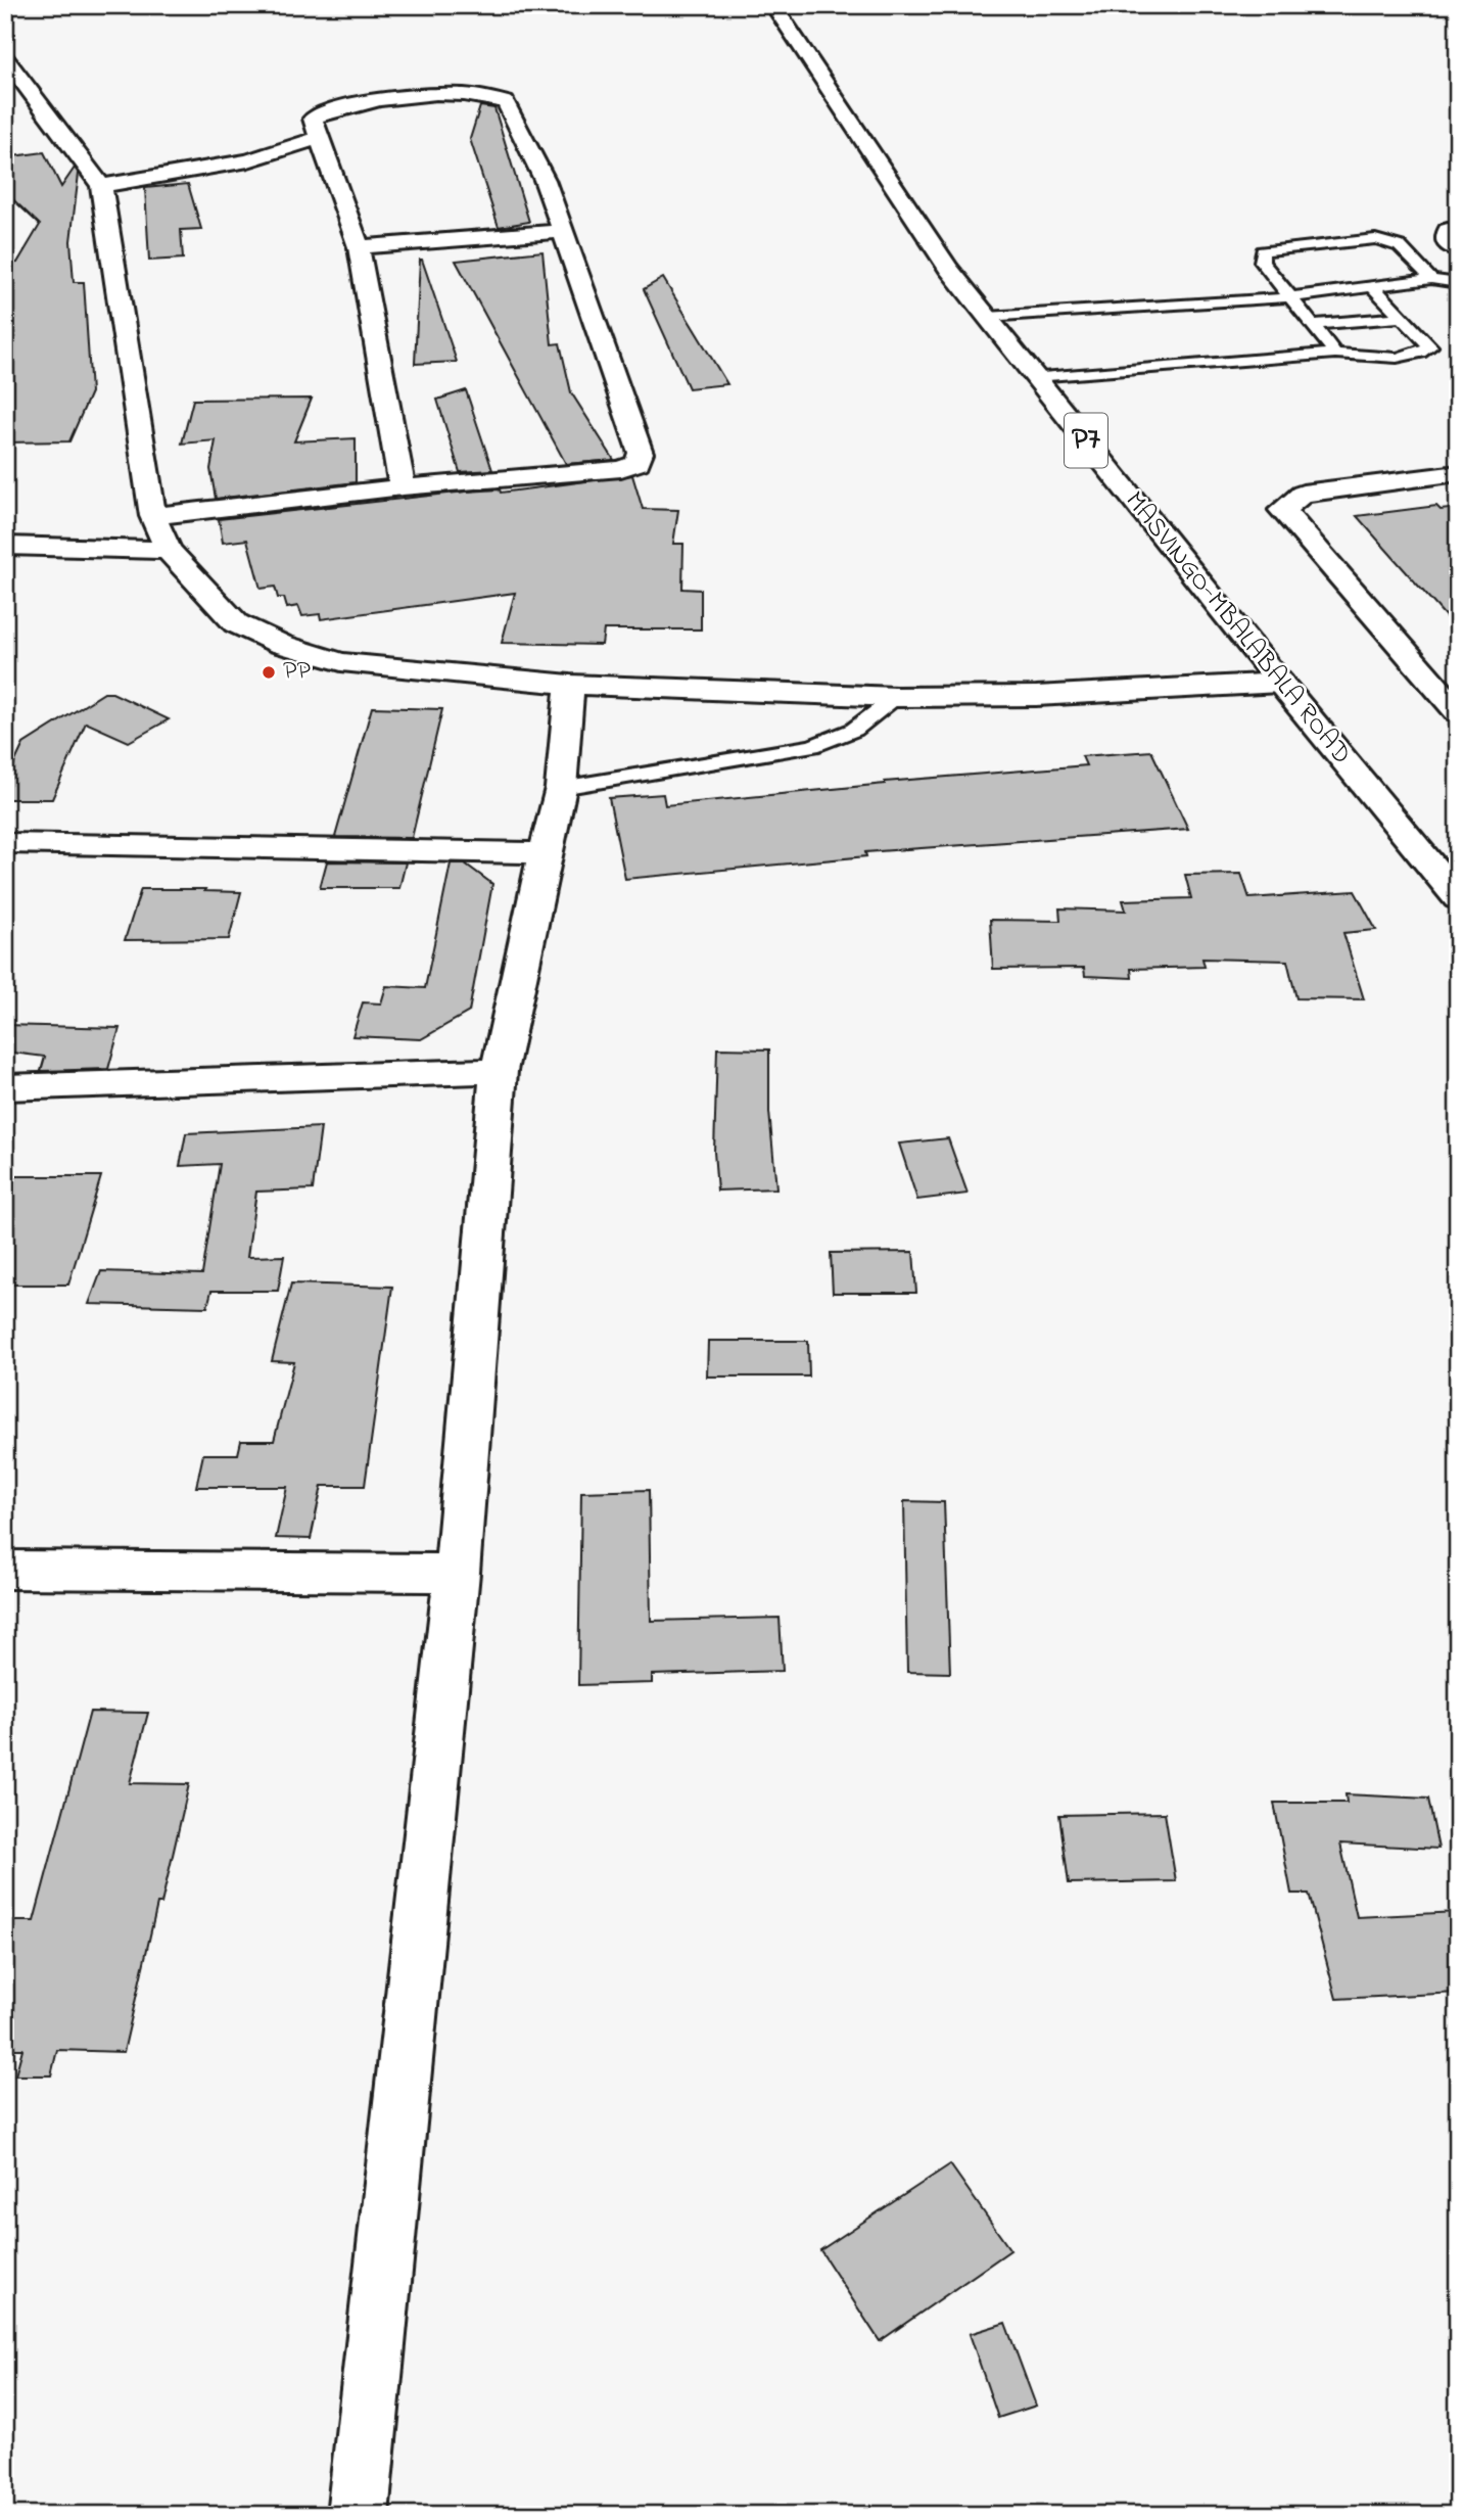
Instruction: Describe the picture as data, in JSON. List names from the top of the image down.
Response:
{
  "streets": {
    "main road": ["P7", "MASVINGO-MBALABALA ROAD"]
  },
  "places": ["PP"]
}
